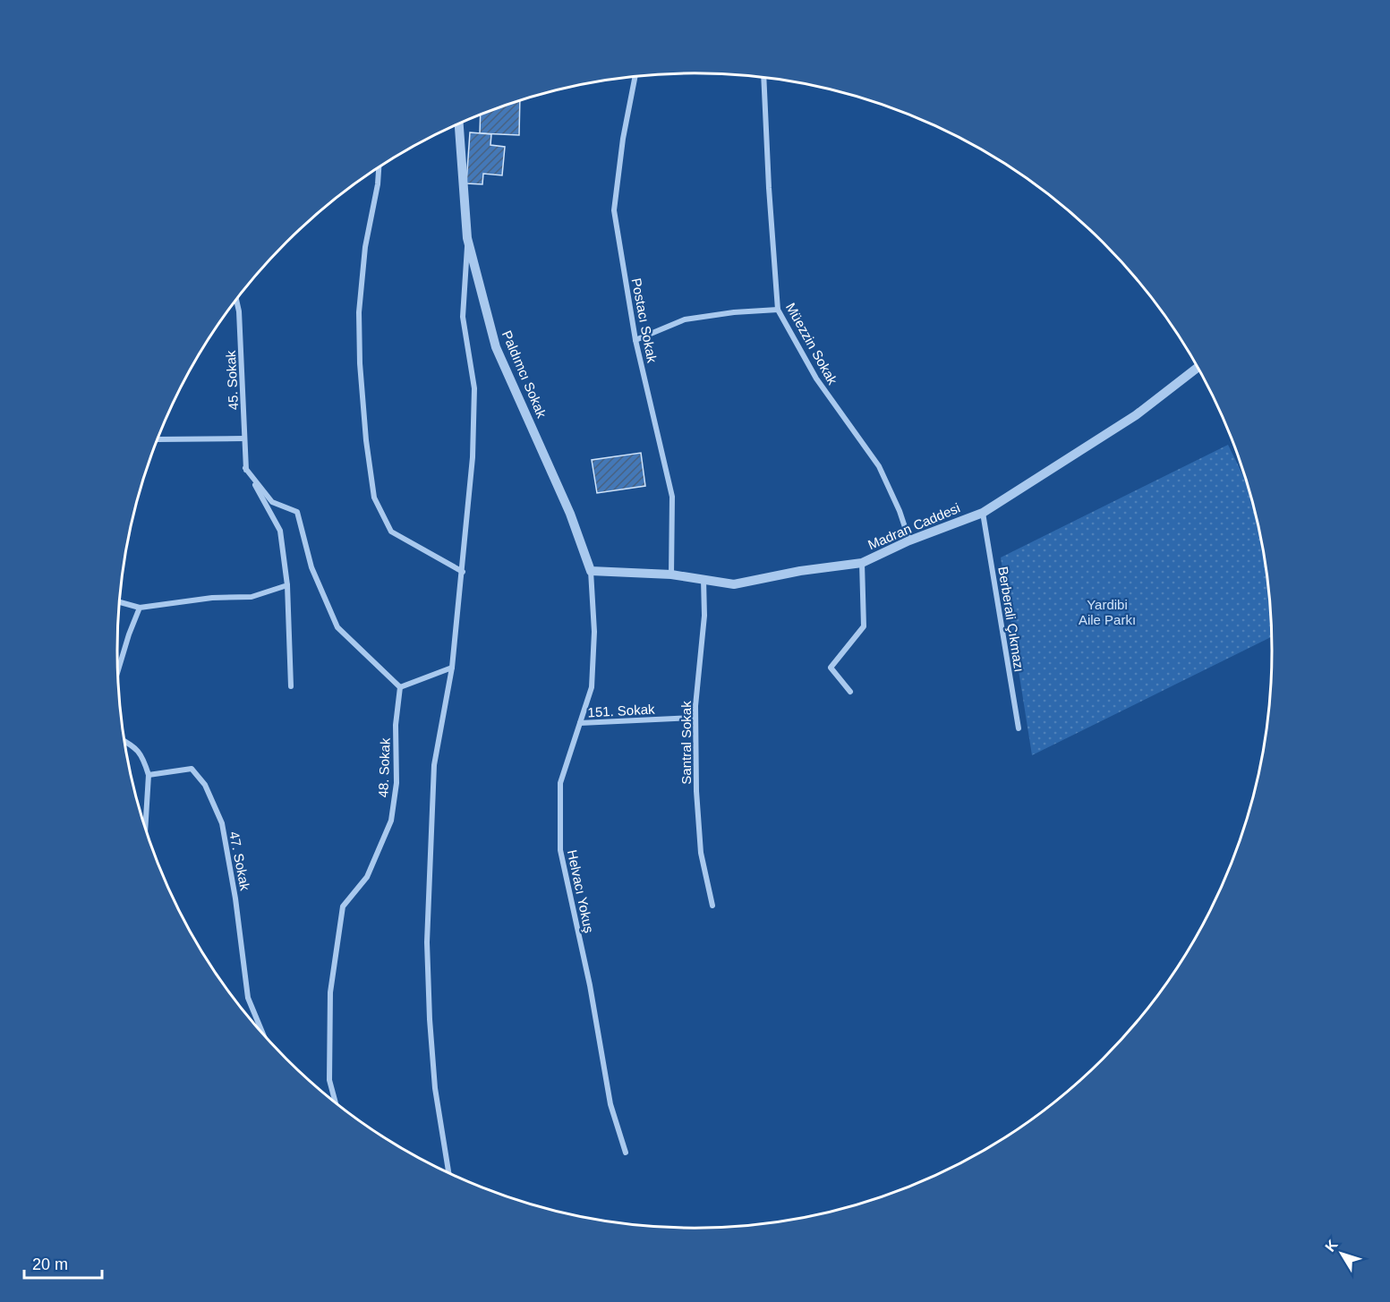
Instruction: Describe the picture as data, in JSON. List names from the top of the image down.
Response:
{
  "streets": {
    "street": [
      "Postacı Sokak",
      "Müezzin Sokak",
      "Paldımcı Sokak",
      "45. Sokak",
      "Madran Caddesi",
      "Berberali Çıkmazı",
      "151. Sokak",
      "Santral Sokak",
      "48. Sokak",
      "47. Sokak",
      "Helvacı Yokuş"
    ]
  },
  "crossings": [
    ["Postacı Sokak", "Madran Caddesi"],
    ["Müezzin Sokak", "Madran Caddesi"],
    ["Paldımcı Sokak", "Madran Caddesi"],
    ["Paldımcı Sokak", "Helvacı Yokuş"],
    ["Madran Caddesi", "Berberali Çıkmazı"],
    ["Madran Caddesi", "Santral Sokak"],
    ["Madran Caddesi", "Helvacı Yokuş"],
    ["151. Sokak", "Santral Sokak"],
    ["151. Sokak", "Helvacı Yokuş"]
  ],
  "parks": ["Yardibi Aile Parkı"],
  "scale_bar": "20 m",
  "north": "top left"
}
